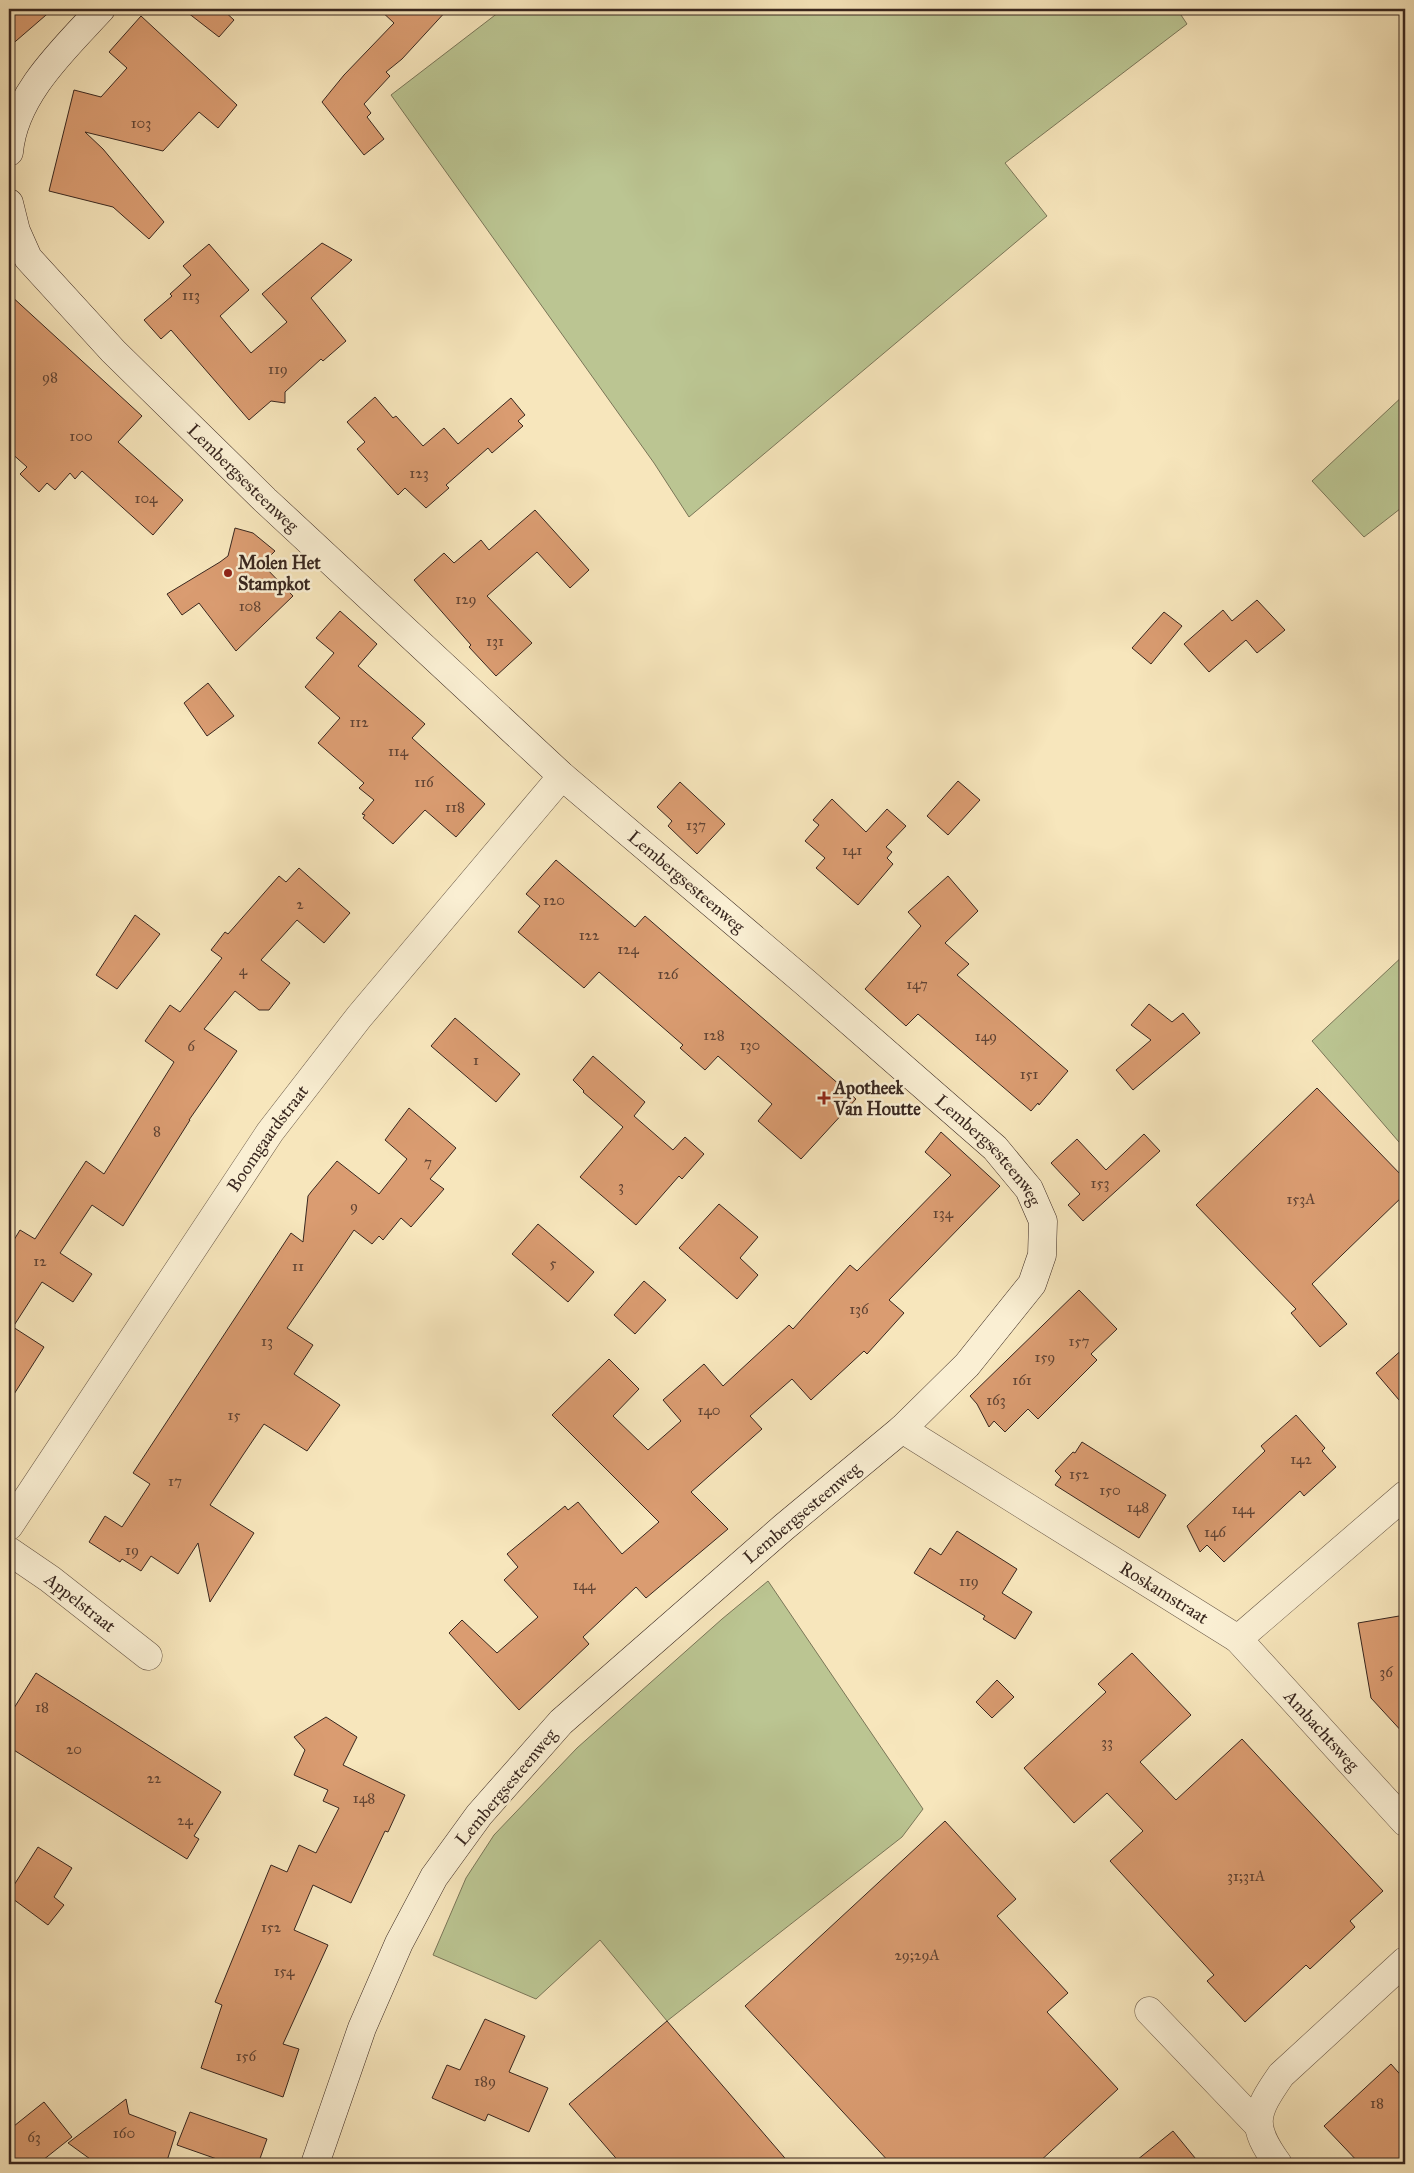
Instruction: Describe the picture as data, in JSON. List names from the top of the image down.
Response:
{
  "streets": {
    "street": [
      "Lembergsesteenweg",
      "Boomgaardstraat",
      "Roskamstraat",
      "Appelstraat",
      "Ambachtsweg"
    ]
  },
  "crossings": [
    ["Lembergsesteenweg", "Boomgaardstraat"],
    ["Lembergsesteenweg", "Roskamstraat"],
    ["Roskamstraat", "Ambachtsweg"]
  ],
  "places": {
    "other": ["Molen Het Stampkot"],
    "health": ["Apotheek Van Houtte"]
  },
  "house_numbers": [
    "103",
    "113",
    "119",
    "98",
    "100",
    "123",
    "104",
    "129",
    "108",
    "131",
    "112",
    "114",
    "116",
    "118",
    "137",
    "141",
    "120",
    "2",
    "122",
    "124",
    "4",
    "126",
    "147",
    "128",
    "149",
    "130",
    "6",
    "1",
    "151",
    "8",
    "7",
    "153",
    "3",
    "153A",
    "9",
    "134",
    "12",
    "5",
    "11",
    "136",
    "13",
    "157",
    "159",
    "161",
    "163",
    "140",
    "15",
    "142",
    "152",
    "17",
    "150",
    "148",
    "144",
    "146",
    "19",
    "119",
    "144",
    "36",
    "18",
    "33",
    "20",
    "22",
    "148",
    "24",
    "31;31A",
    "152",
    "29;29A",
    "154",
    "156",
    "189",
    "18",
    "160",
    "63"
  ]
}
